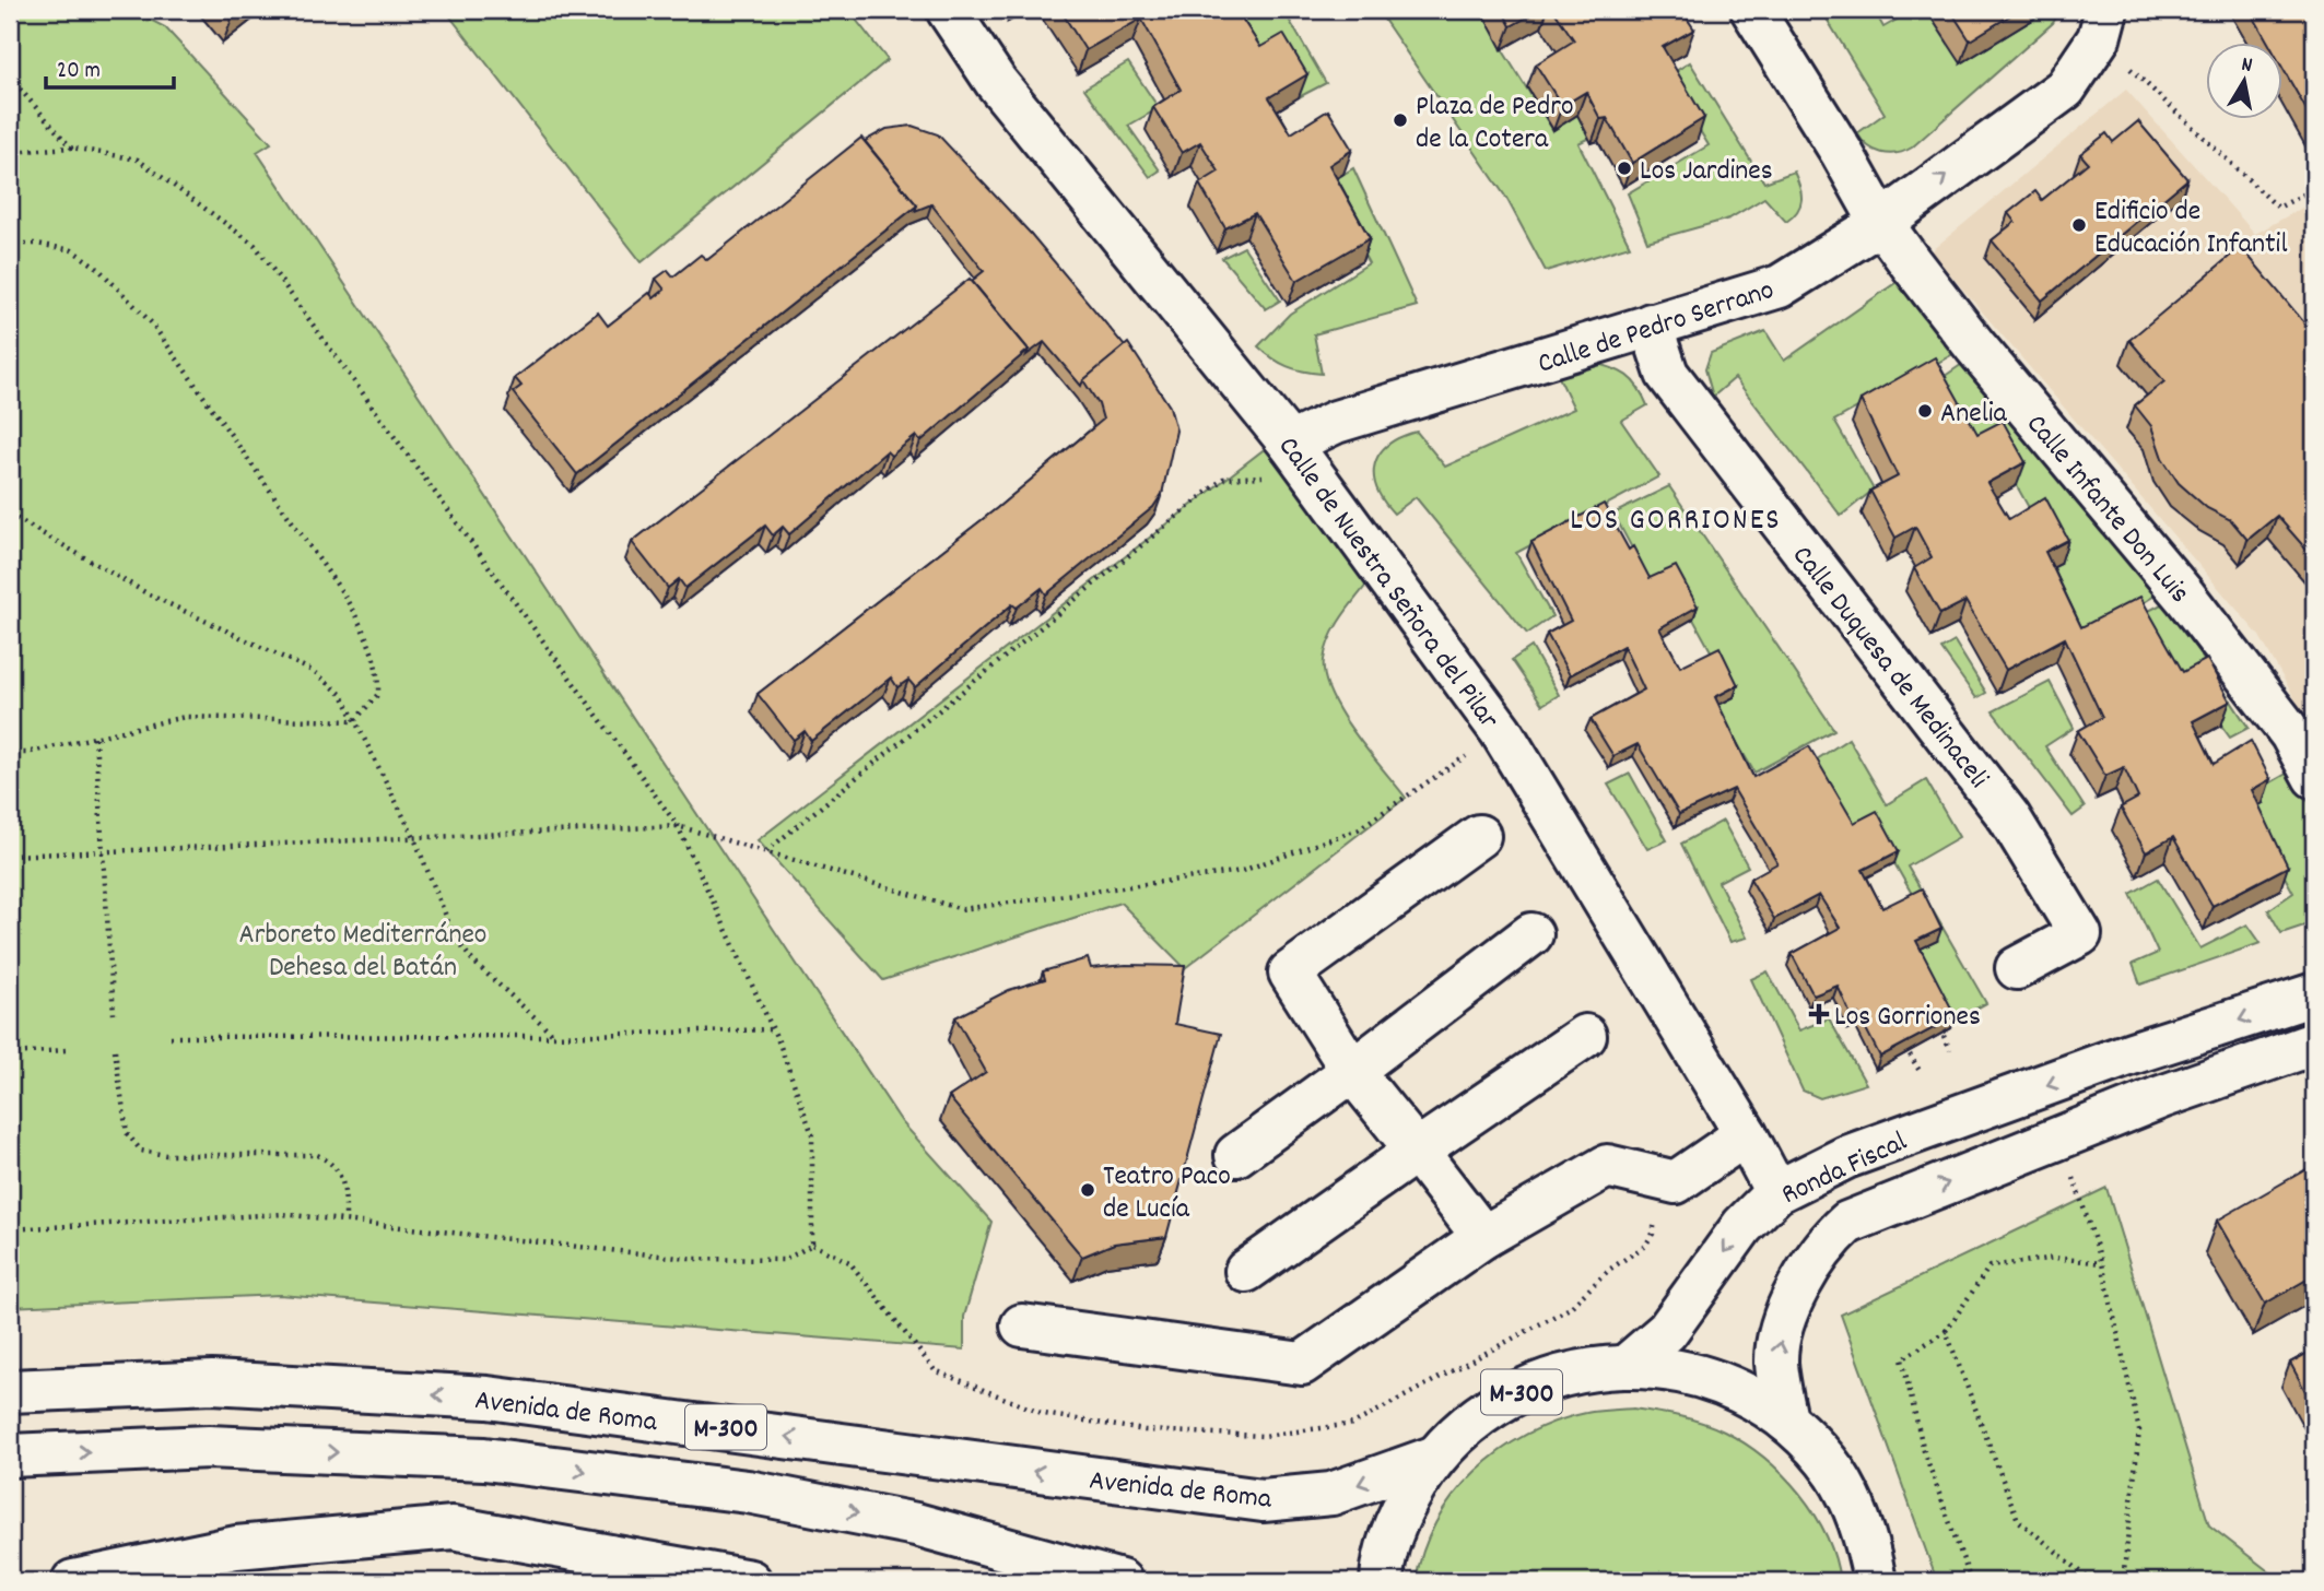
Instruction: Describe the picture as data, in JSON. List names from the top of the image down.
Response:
{
  "streets": {
    "street": [
      "Calle de Pedro Serrano",
      "Calle Infante Don Luis",
      "Calle de Nuestra Señora del Pilar",
      "Calle Duquesa de Medinaceli",
      "Ronda Fiscal",
      "M-300",
      "Avenida de Roma"
    ]
  },
  "crossings": [
    ["Calle de Pedro Serrano", "Calle Infante Don Luis"],
    ["Calle de Pedro Serrano", "Calle de Nuestra Señora del Pilar"],
    ["Calle de Pedro Serrano", "Calle Duquesa de Medinaceli"],
    ["Calle de Nuestra Señora del Pilar", "Ronda Fiscal"],
    ["Ronda Fiscal", "M-300"],
    ["M-300", "Avenida de Roma"]
  ],
  "districts": ["LOS GORRIONES"],
  "parks": ["Arboreto Mediterráneo Dehesa del Batán"],
  "places": {
    "other": [
      "Plaza de Pedro de la Cotera",
      "Los Jardines",
      "Edificio de Educación Infantil",
      "Anelia",
      "Teatro Paco de Lucía"
    ],
    "health": ["Los Gorriones"]
  },
  "scale_bar": "20 m",
  "north": "top"
}
